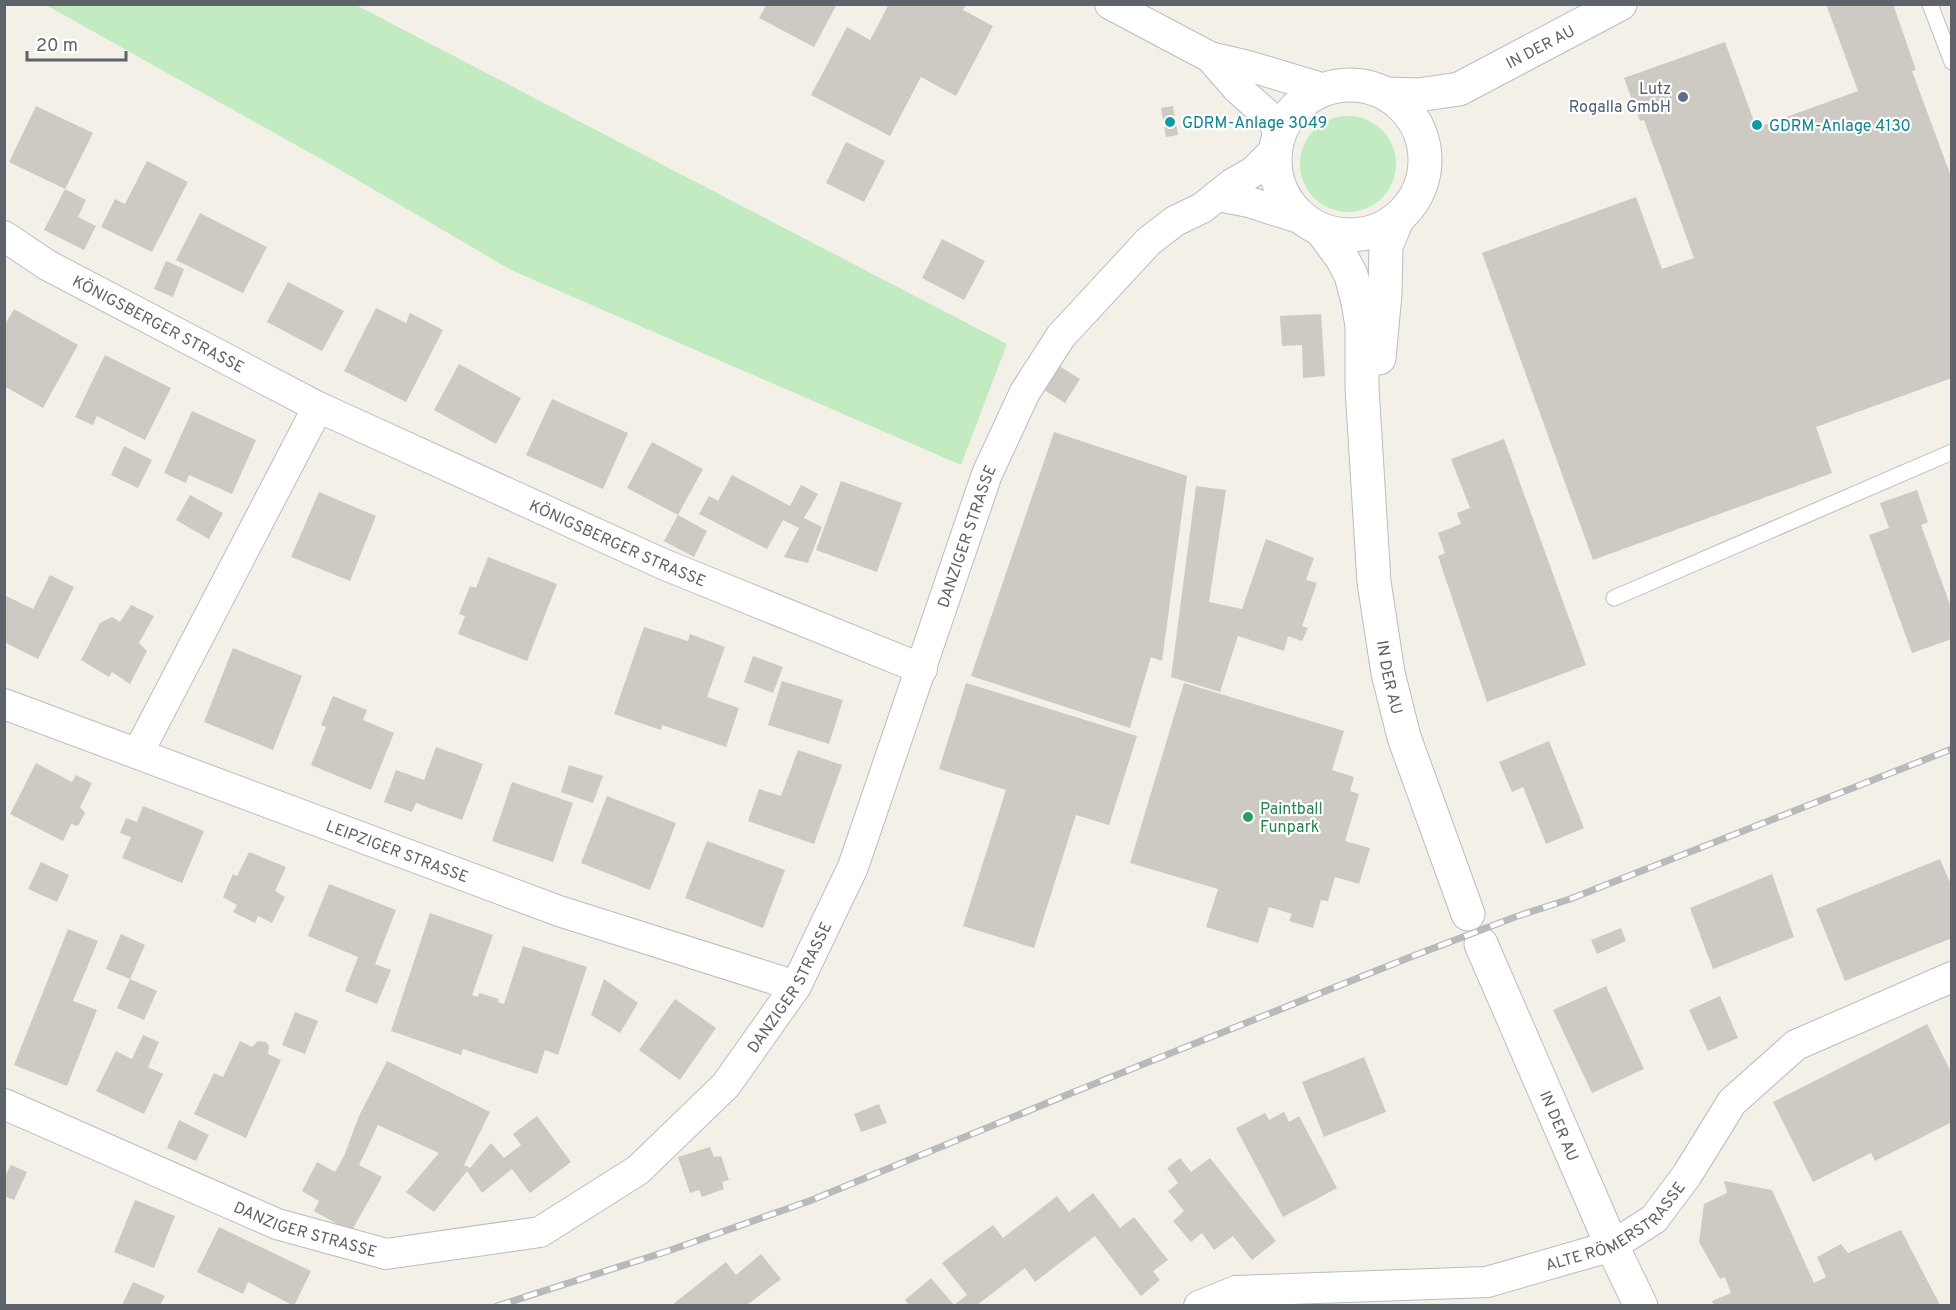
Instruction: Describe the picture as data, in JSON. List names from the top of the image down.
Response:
{
  "streets": {
    "street": [
      "IN DER AU",
      "KÖNIGSBERGER STRASSE",
      "DANZIGER STRASSE",
      "LEIPZIGER STRASSE",
      "ALTE RÖMERSTRASSE"
    ]
  },
  "crossings": [
    ["IN DER AU", "DANZIGER STRASSE"],
    ["IN DER AU", "ALTE RÖMERSTRASSE"],
    ["KÖNIGSBERGER STRASSE", "DANZIGER STRASSE"],
    ["DANZIGER STRASSE", "LEIPZIGER STRASSE"]
  ],
  "places": [
    "Lutz Rogalla GmbH",
    "GDRM-Anlage 3049",
    "GDRM-Anlage 4130",
    "Paintball Funpark"
  ],
  "scale_bar": "20 m"
}
